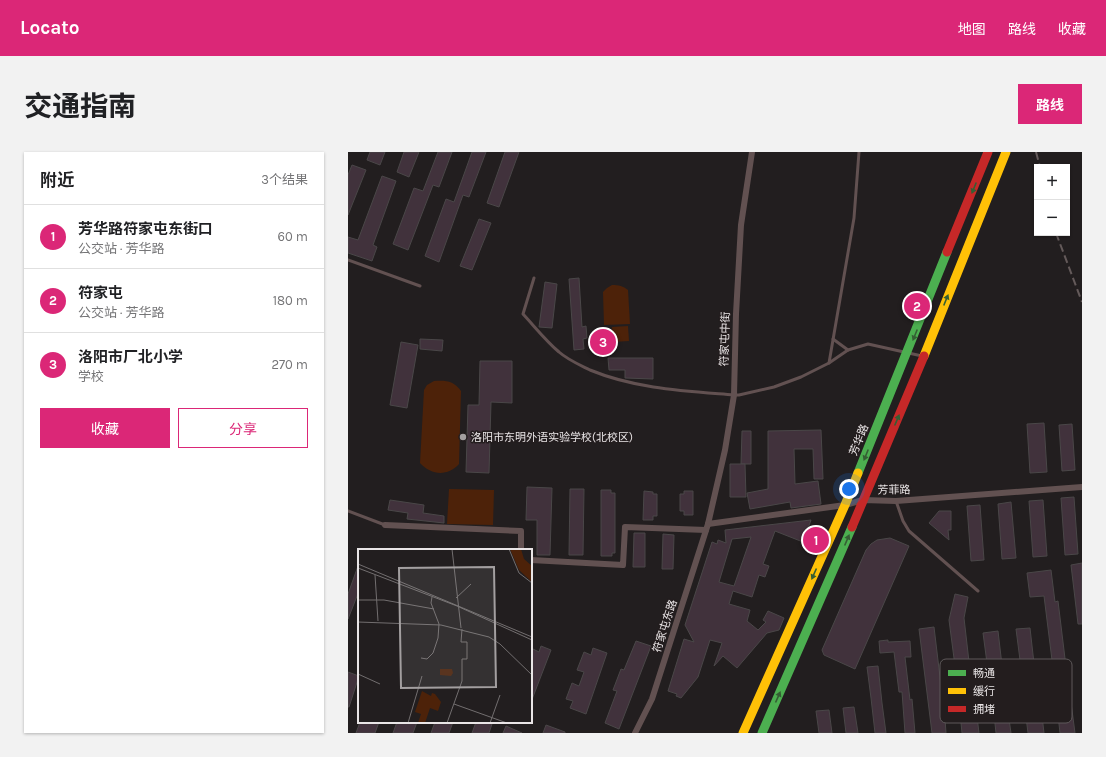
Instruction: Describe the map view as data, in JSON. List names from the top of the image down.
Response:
{
  "streets": {
    "main road": ["芳华路"],
    "street": ["符家屯中街", "芳菲路", "符家屯东路"]
  },
  "crossings": [
    ["符家屯中街", "芳菲路"],
    ["符家屯中街", "符家屯东路"],
    ["芳华路", "芳菲路"],
    ["芳菲路", "符家屯东路"]
  ],
  "places": ["洛阳市东明外语实验学校(北校区)"],
  "legend": ["畅通", "缓行", "拥堵"],
  "page": {
    "header": "Locato",
    "nav": ["地图", "路线", "收藏"],
    "title": "交通指南",
    "buttons": [
      "路线",
      ["收藏", "分享"]
    ],
    "heading": ["附近", "3个结果"],
    "map_buttons": ["+", "−"],
    "list": [
      {
        "mark": "1",
        "name": "芳华路符家屯东街口",
        "note": "公交站 · 芳华路",
        "value": "60 m"
      },
      {
        "mark": "2",
        "name": "符家屯",
        "note": "公交站 · 芳华路",
        "value": "180 m"
      },
      {
        "mark": "3",
        "name": "洛阳市厂北小学",
        "note": "学校",
        "value": "270 m"
      }
    ],
    "pins": ["2", "3", "1"]
  }
}
